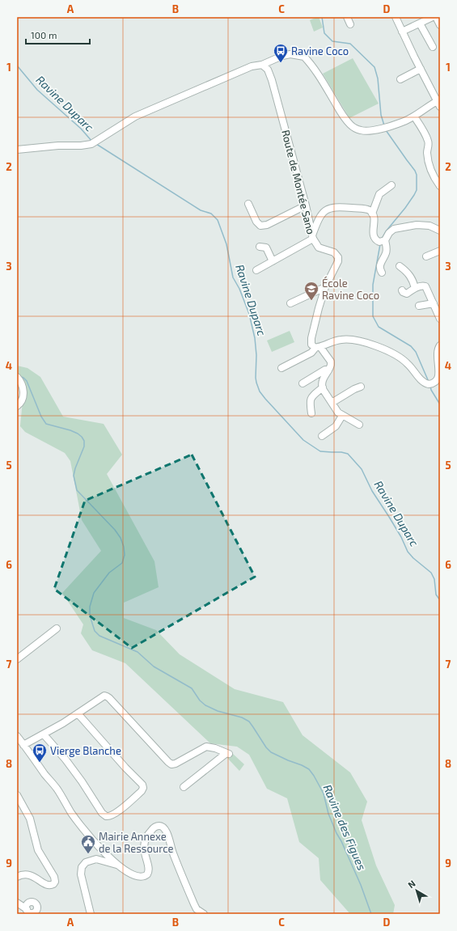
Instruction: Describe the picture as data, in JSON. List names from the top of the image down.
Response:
{
  "streets": {
    "street": ["Route de Montée Sano"]
  },
  "water": ["Ravine Duparc", "Ravine des Figues"],
  "places": {
    "bus stop": ["Ravine Coco", "Vierge Blanche"],
    "school or university": ["École Ravine Coco"],
    "public building": ["Mairie Annexe de la Ressource"]
  },
  "scale_bar": "100 m",
  "north": "top left",
  "grid": {
    "columns": [
      "A",
      "B",
      "C",
      "D"
    ],
    "rows": [
      "1",
      "2",
      "3",
      "4",
      "5",
      "6",
      "7",
      "8",
      "9"
    ]
  }
}
